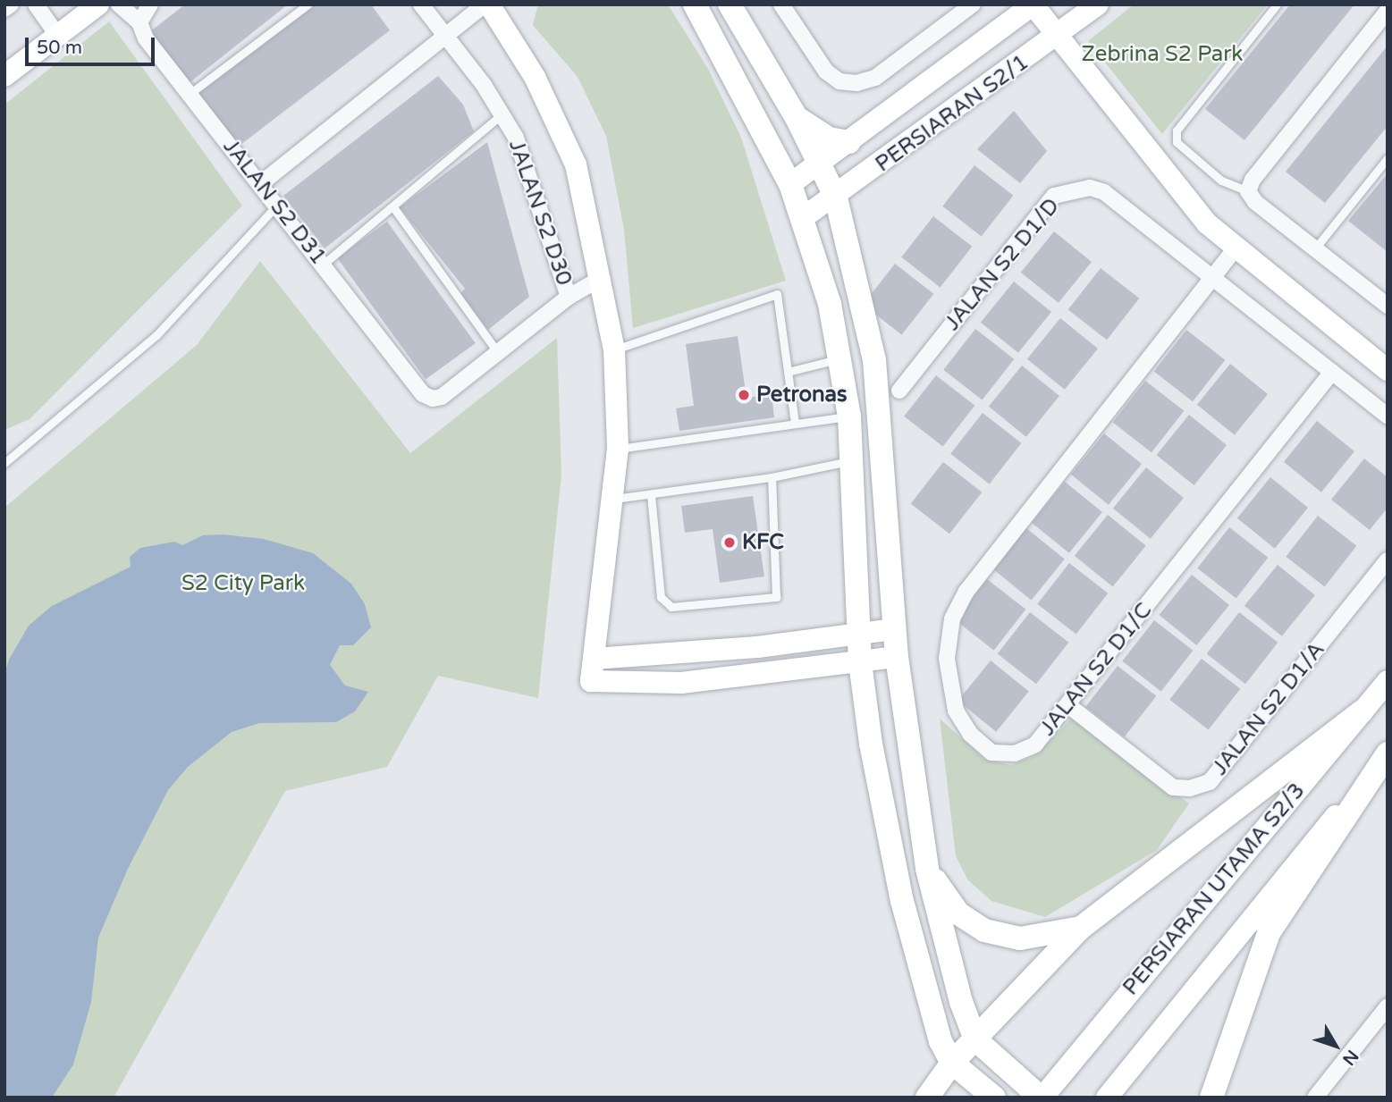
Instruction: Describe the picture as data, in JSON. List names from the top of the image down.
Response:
{
  "streets": {
    "street": [
      "PERSIARAN S2/1",
      "JALAN S2 D31",
      "JALAN S2 D30",
      "JALAN S2 D1/D",
      "JALAN S2 D1/C",
      "JALAN S2 D1/A",
      "PERSIARAN UTAMA S2/3"
    ]
  },
  "crossings": [
    ["JALAN S2 D31", "JALAN S2 D30"],
    ["JALAN S2 D1/D", "JALAN S2 D1/C"],
    ["JALAN S2 D1/C", "JALAN S2 D1/A"]
  ],
  "parks": ["Zebrina S2 Park", "S2 City Park"],
  "places": ["Petronas", "KFC"],
  "scale_bar": "50 m",
  "north": "bottom right"
}
